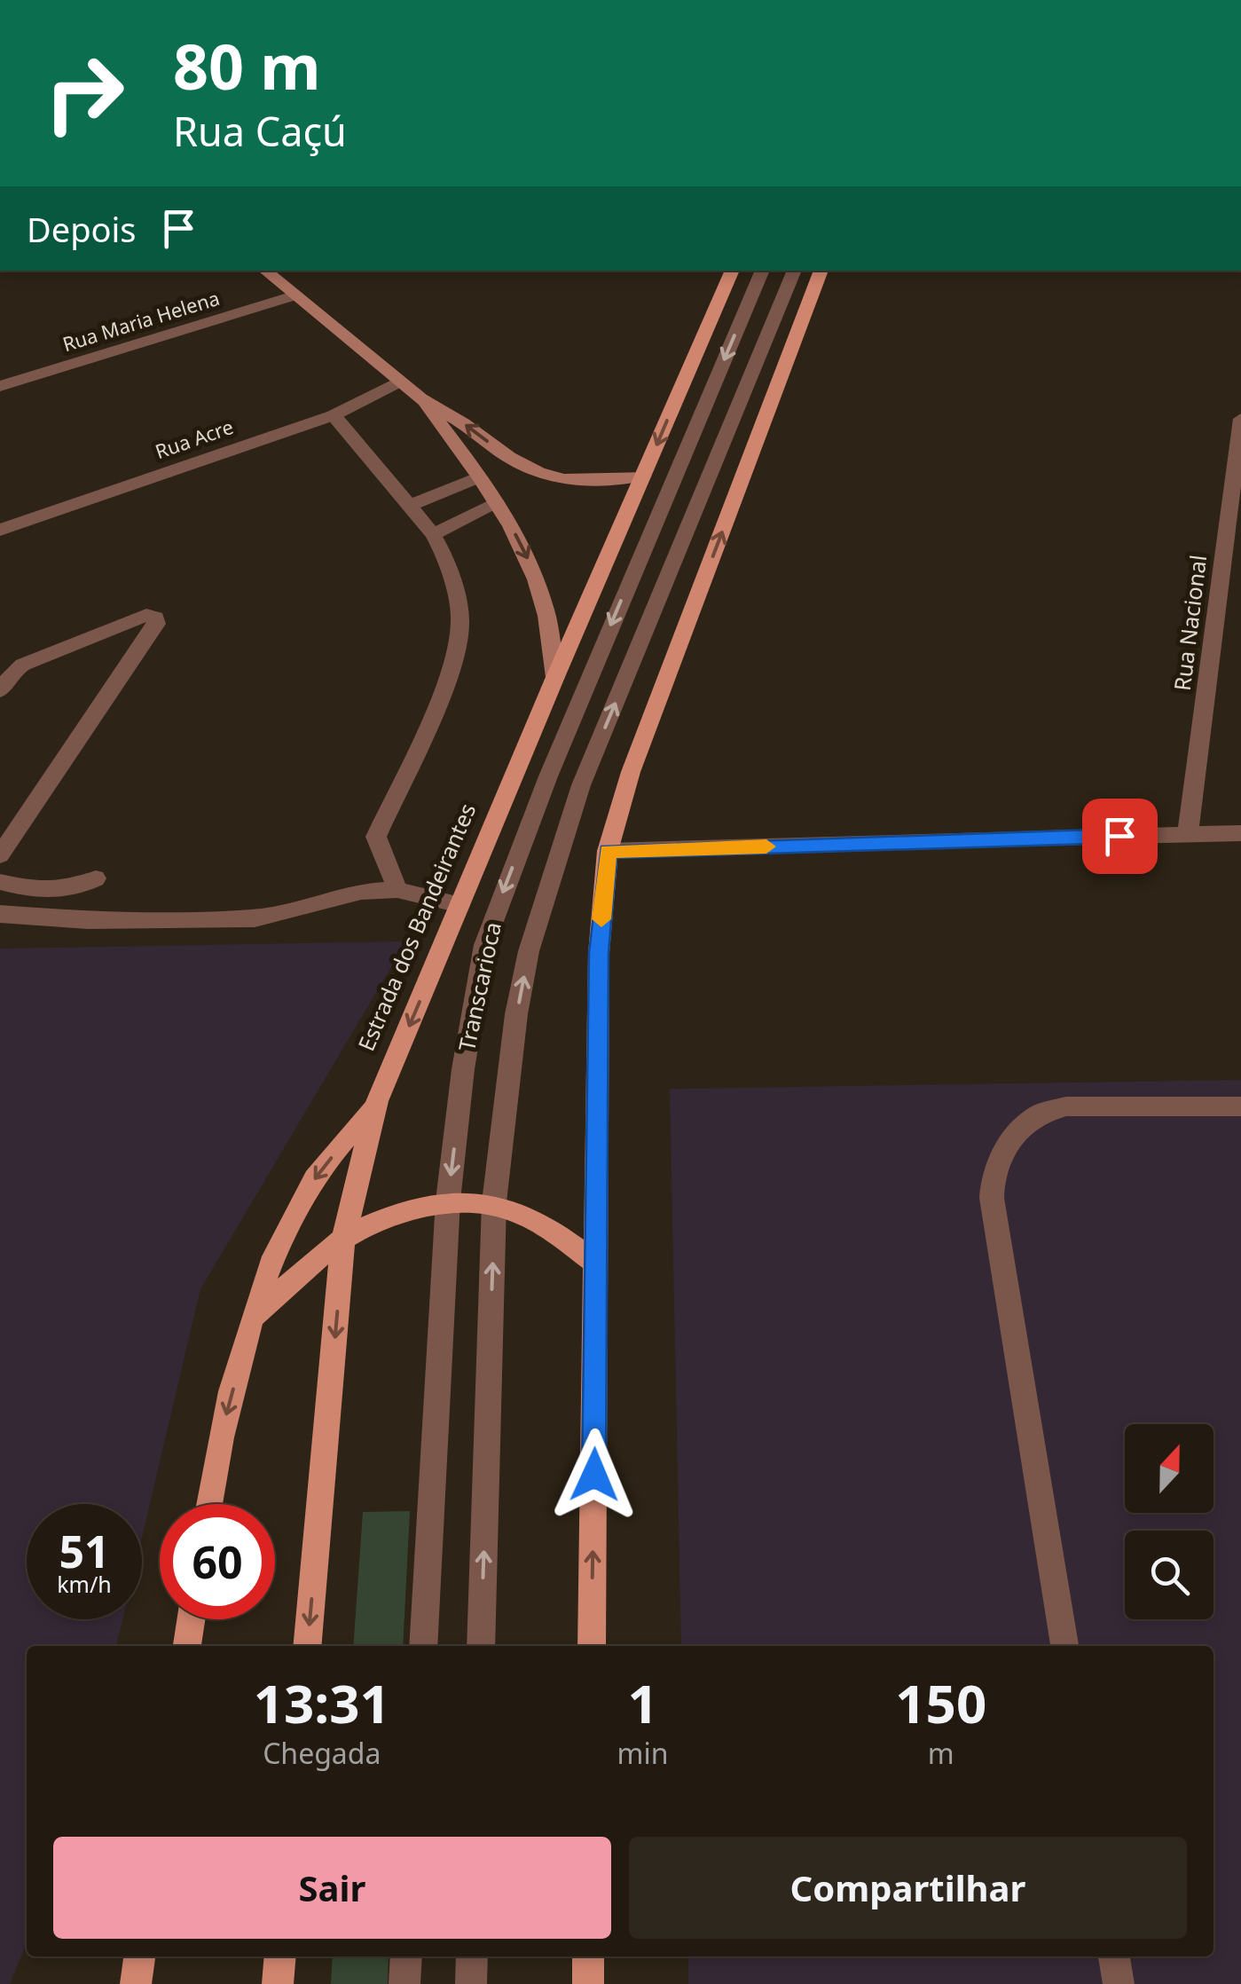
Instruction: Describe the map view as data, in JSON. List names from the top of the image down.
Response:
{
  "streets": {
    "main road": ["Estrada dos Bandeirantes"],
    "street": [
      "Rua Maria Helena",
      "Rua Acre",
      "Rua Nacional",
      "Transcarioca"
    ]
  },
  "north": "top",
  "page": {
    "turn": ["80 m", "Rua Caçú"],
    "then": "Depois",
    "speed": "51 km/h",
    "limit": "60",
    "eta": [
      "13:31",
      "Chegada",
      "1",
      "min",
      "150",
      "m"
    ],
    "buttons": ["Sair", "Compartilhar"]
  }
}
